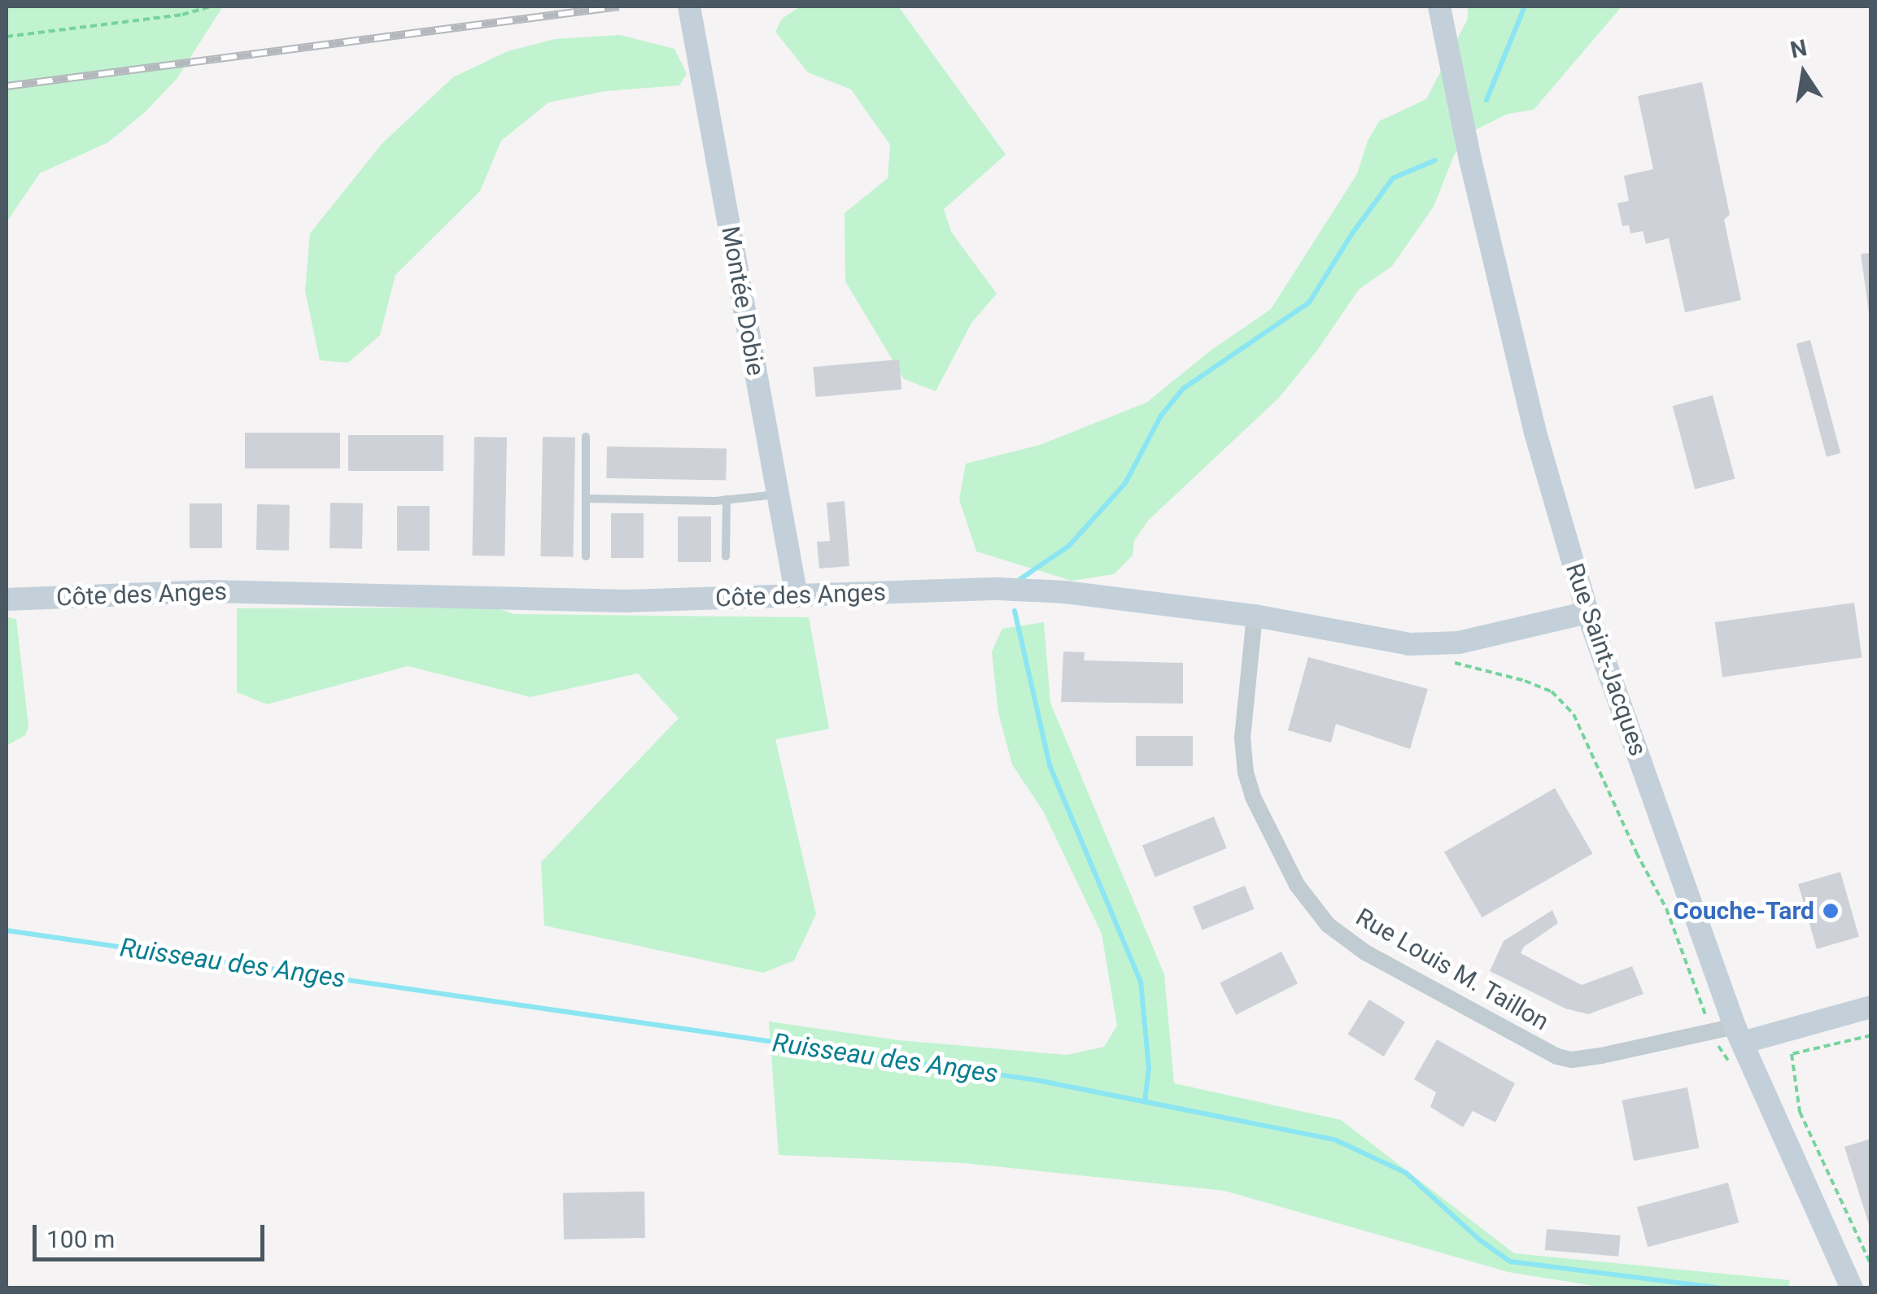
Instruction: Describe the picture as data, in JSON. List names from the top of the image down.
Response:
{
  "streets": {
    "street": [
      "Montée Dobie",
      "Côte des Anges",
      "Rue Saint-Jacques",
      "Rue Louis M. Taillon"
    ]
  },
  "crossings": [
    ["Montée Dobie", "Côte des Anges"],
    ["Côte des Anges", "Rue Saint-Jacques"],
    ["Côte des Anges", "Rue Louis M. Taillon"],
    ["Rue Saint-Jacques", "Rue Louis M. Taillon"]
  ],
  "water": ["Ruisseau des Anges"],
  "places": ["Couche-Tard"],
  "scale_bar": "100 m",
  "north": "top"
}
